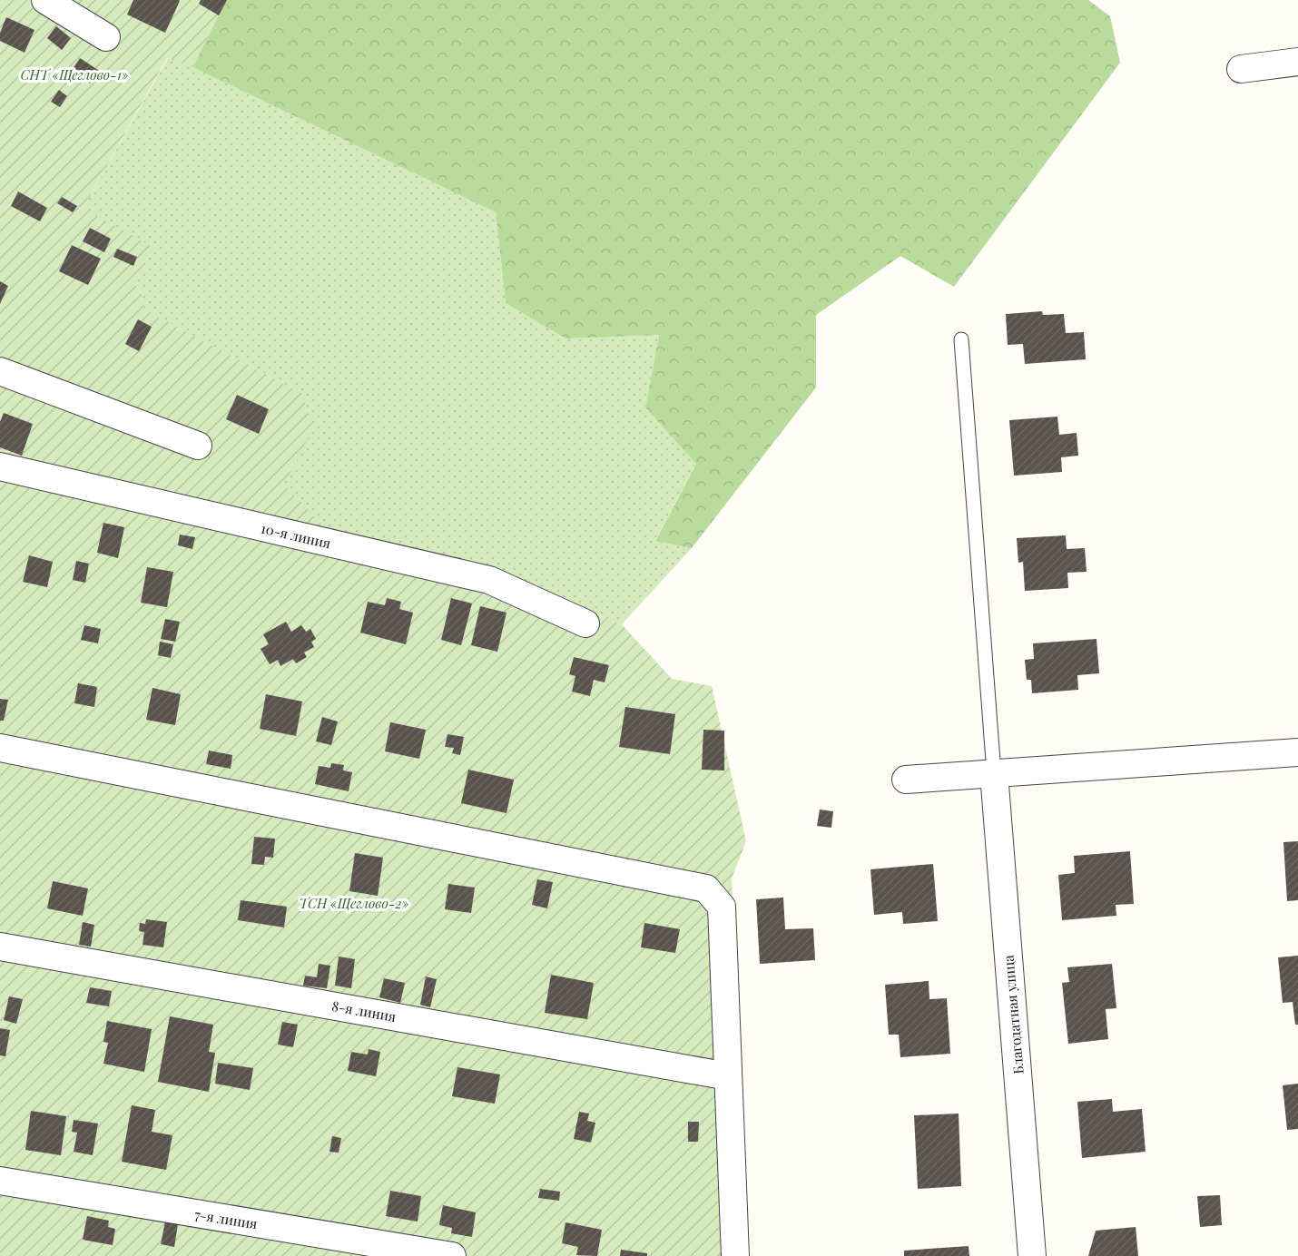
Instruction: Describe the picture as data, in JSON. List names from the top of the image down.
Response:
{
  "streets": {
    "street": [
      "10-я линия",
      "8-я линия",
      "Благодатная улица",
      "7-я линия"
    ]
  },
  "parks": ["СНТ «Щеглово-1»", "ТСН «Щеглово-2»"]
}
